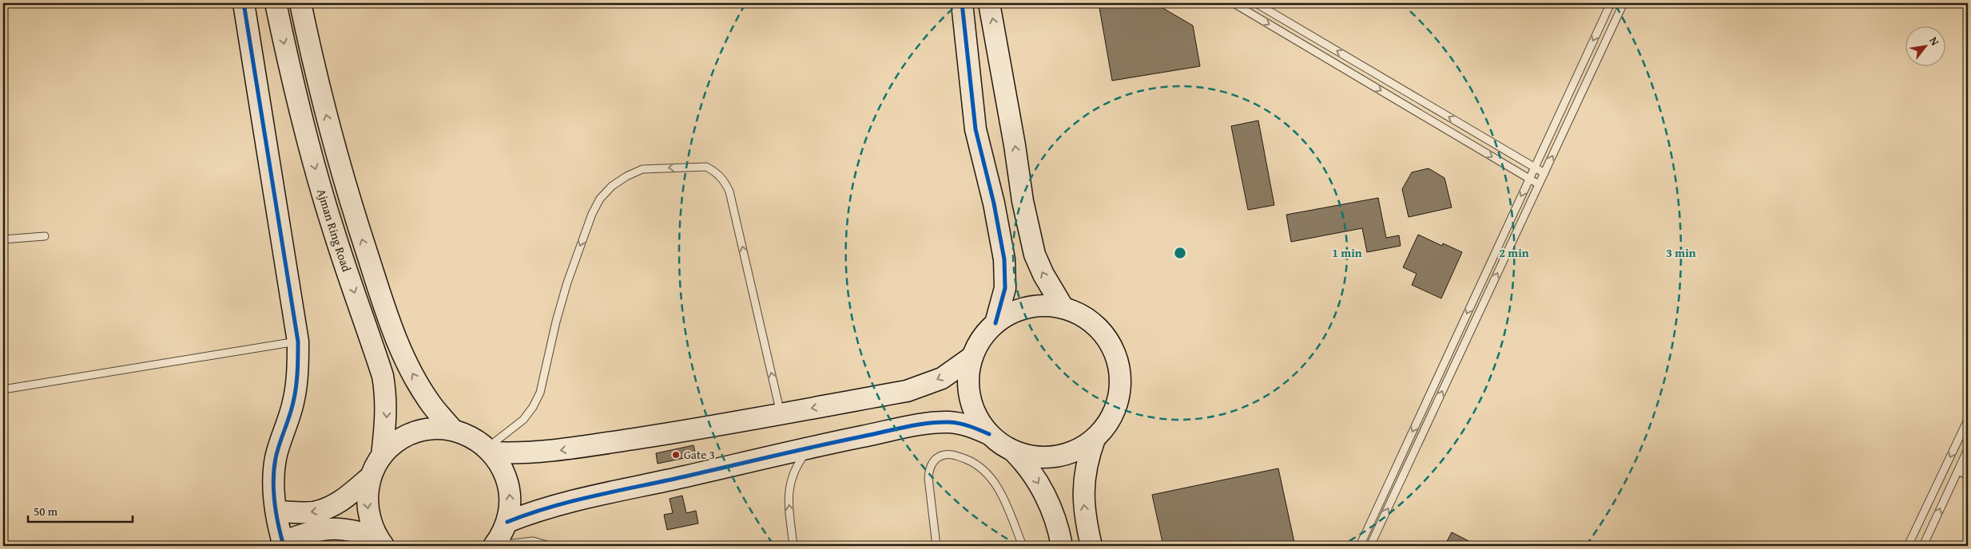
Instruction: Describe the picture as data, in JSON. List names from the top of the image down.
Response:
{
  "streets": {
    "street": ["Ajman Ring Road"]
  },
  "places": ["Gate 3"],
  "scale_bar": "50 m",
  "north": "top right",
  "rings": ["1 min", "2 min", "3 min"]
}
